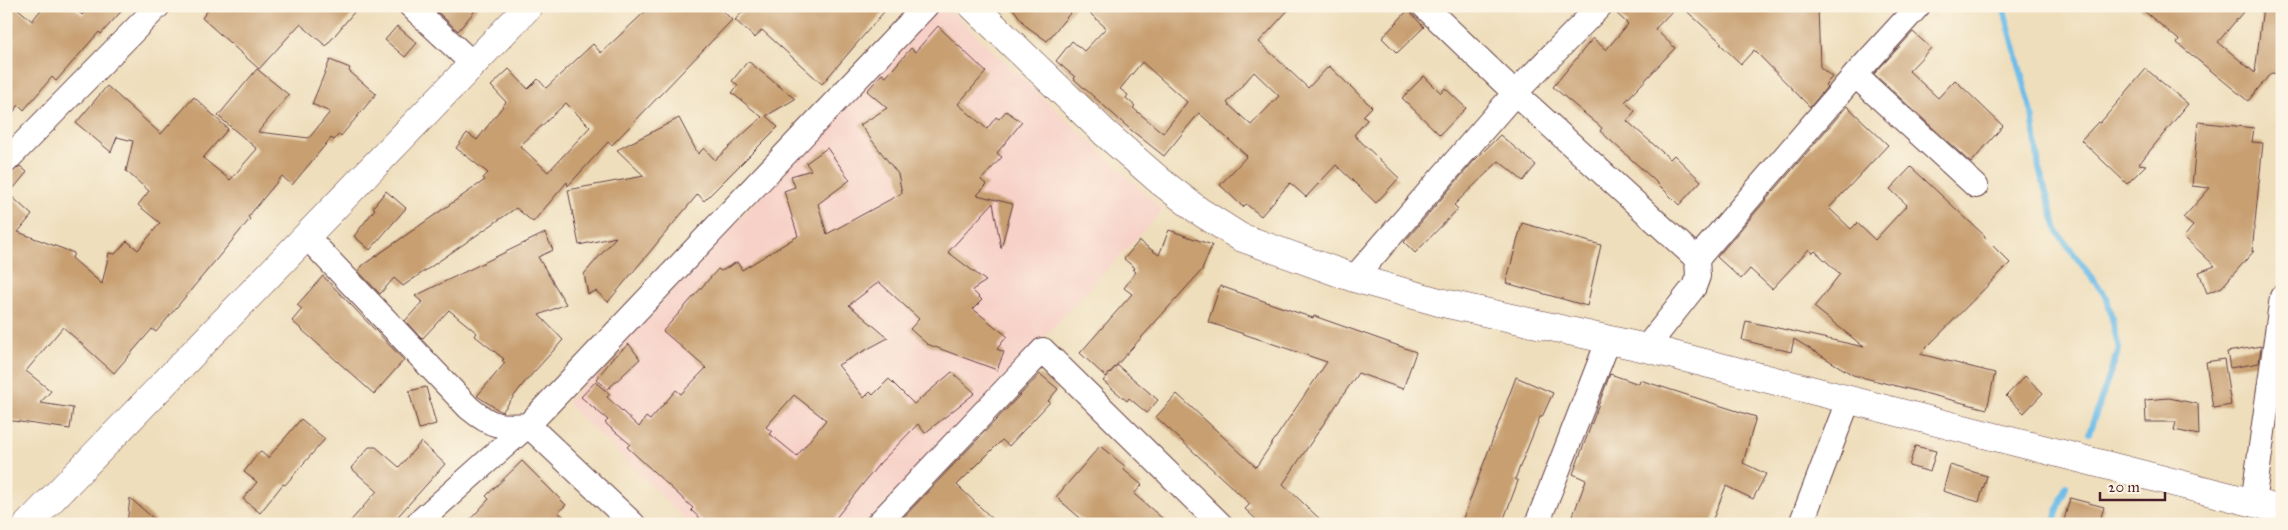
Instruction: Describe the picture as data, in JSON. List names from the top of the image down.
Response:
{
  "scale_bar": "20 m"
}
